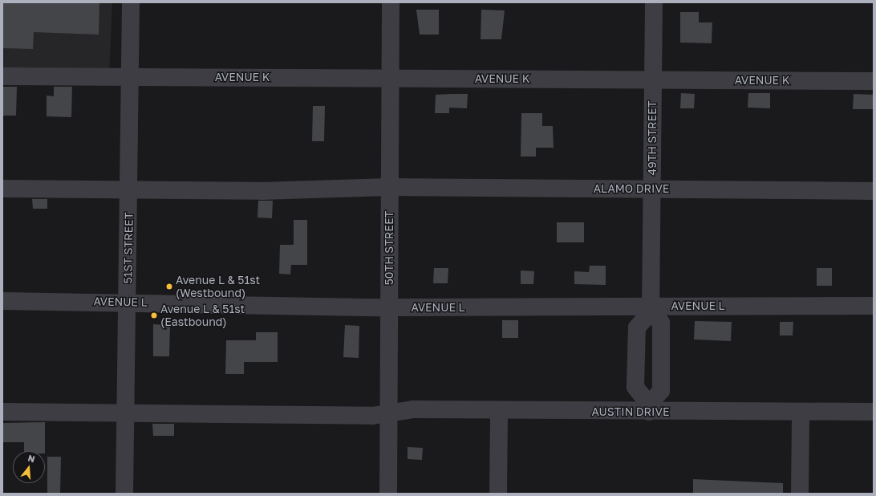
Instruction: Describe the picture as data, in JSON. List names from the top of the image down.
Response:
{
  "streets": {
    "street": [
      "AVENUE K",
      "49TH STREET",
      "ALAMO DRIVE",
      "51ST STREET",
      "50TH STREET",
      "AVENUE L",
      "AUSTIN DRIVE"
    ]
  },
  "crossings": [
    ["AVENUE K", "49TH STREET"],
    ["AVENUE K", "51ST STREET"],
    ["AVENUE K", "50TH STREET"],
    ["49TH STREET", "ALAMO DRIVE"],
    ["49TH STREET", "AVENUE L"],
    ["ALAMO DRIVE", "51ST STREET"],
    ["ALAMO DRIVE", "50TH STREET"],
    ["51ST STREET", "AVENUE L"],
    ["51ST STREET", "AUSTIN DRIVE"],
    ["50TH STREET", "AVENUE L"],
    ["50TH STREET", "AUSTIN DRIVE"]
  ],
  "places": ["Avenue L & 51st (Westbound)", "Avenue L & 51st (Eastbound)"],
  "north": "top"
}
